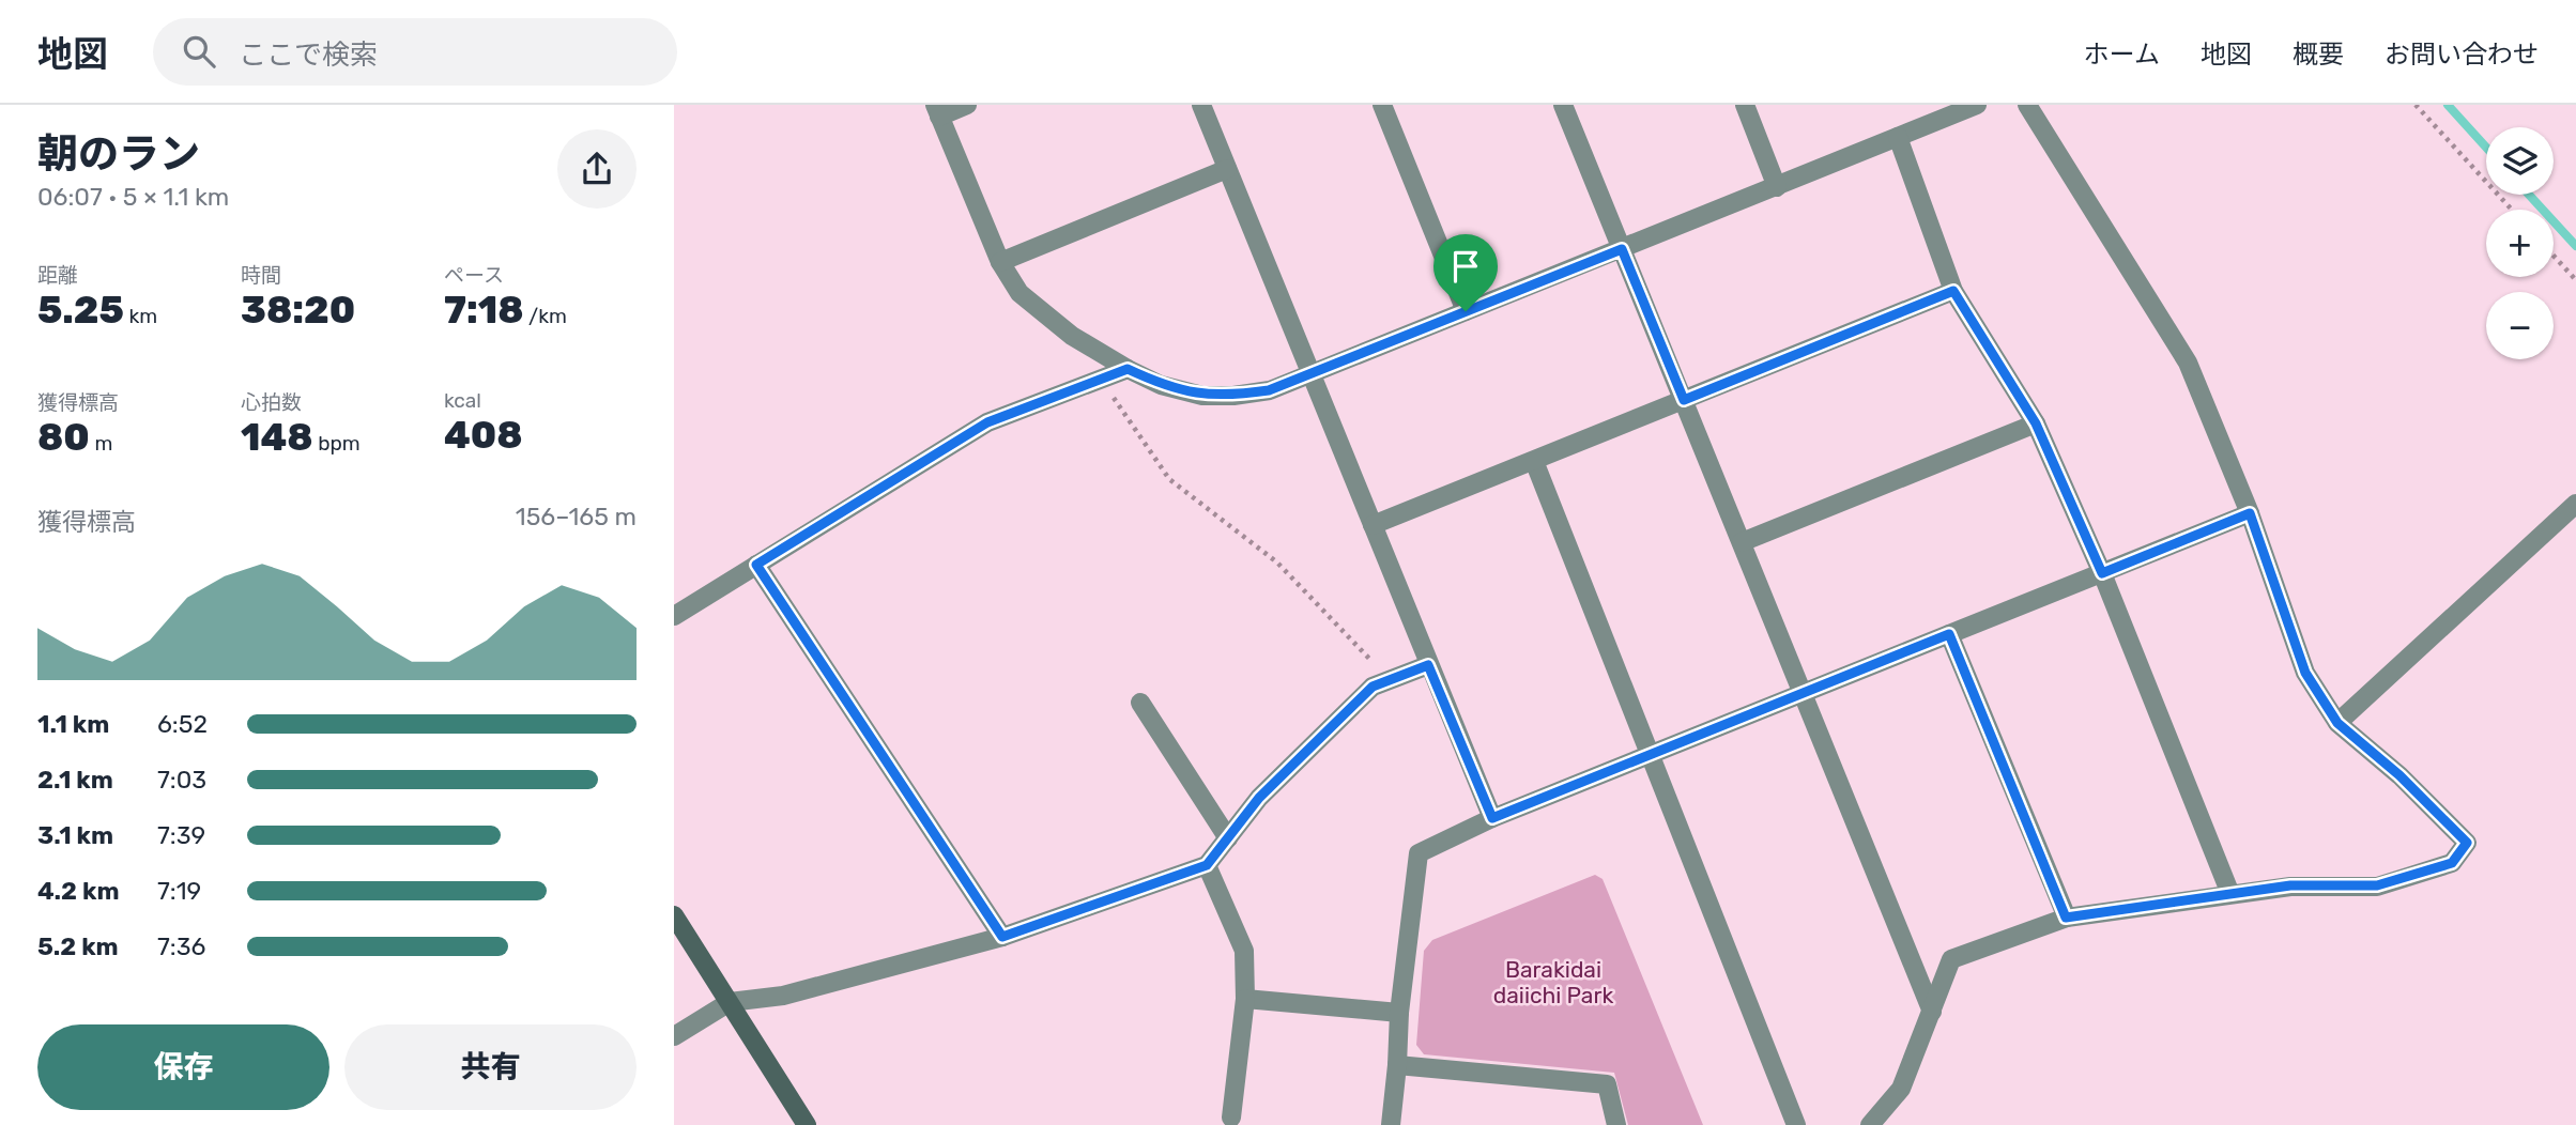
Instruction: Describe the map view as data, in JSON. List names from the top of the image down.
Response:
{
  "parks": ["Barakidai daiichi Park"],
  "page": {
    "header": "地図",
    "search": "ここで検索",
    "nav": [
      "ホーム",
      "地図",
      "概要",
      "お問い合わせ"
    ],
    "heading": ["朝のラン", "06:07 · 5 × 1.1 km"],
    "map_buttons": ["+", "−"],
    "stats": [
      ["距離", "5.25 km"],
      ["時間", "38:20"],
      ["ペース", "7:18 /km"],
      ["獲得標高", "80 m"],
      ["心拍数", "148 bpm"],
      ["kcal", "408"]
    ],
    "chart": ["獲得標高", "156–165 m"],
    "list": [
      {
        "name": "1.1 km",
        "note": "6:52"
      },
      {
        "name": "2.1 km",
        "note": "7:03"
      },
      {
        "name": "3.1 km",
        "note": "7:39"
      },
      {
        "name": "4.2 km",
        "note": "7:19"
      },
      {
        "name": "5.2 km",
        "note": "7:36"
      }
    ],
    "buttons": ["保存", "共有"]
  }
}
